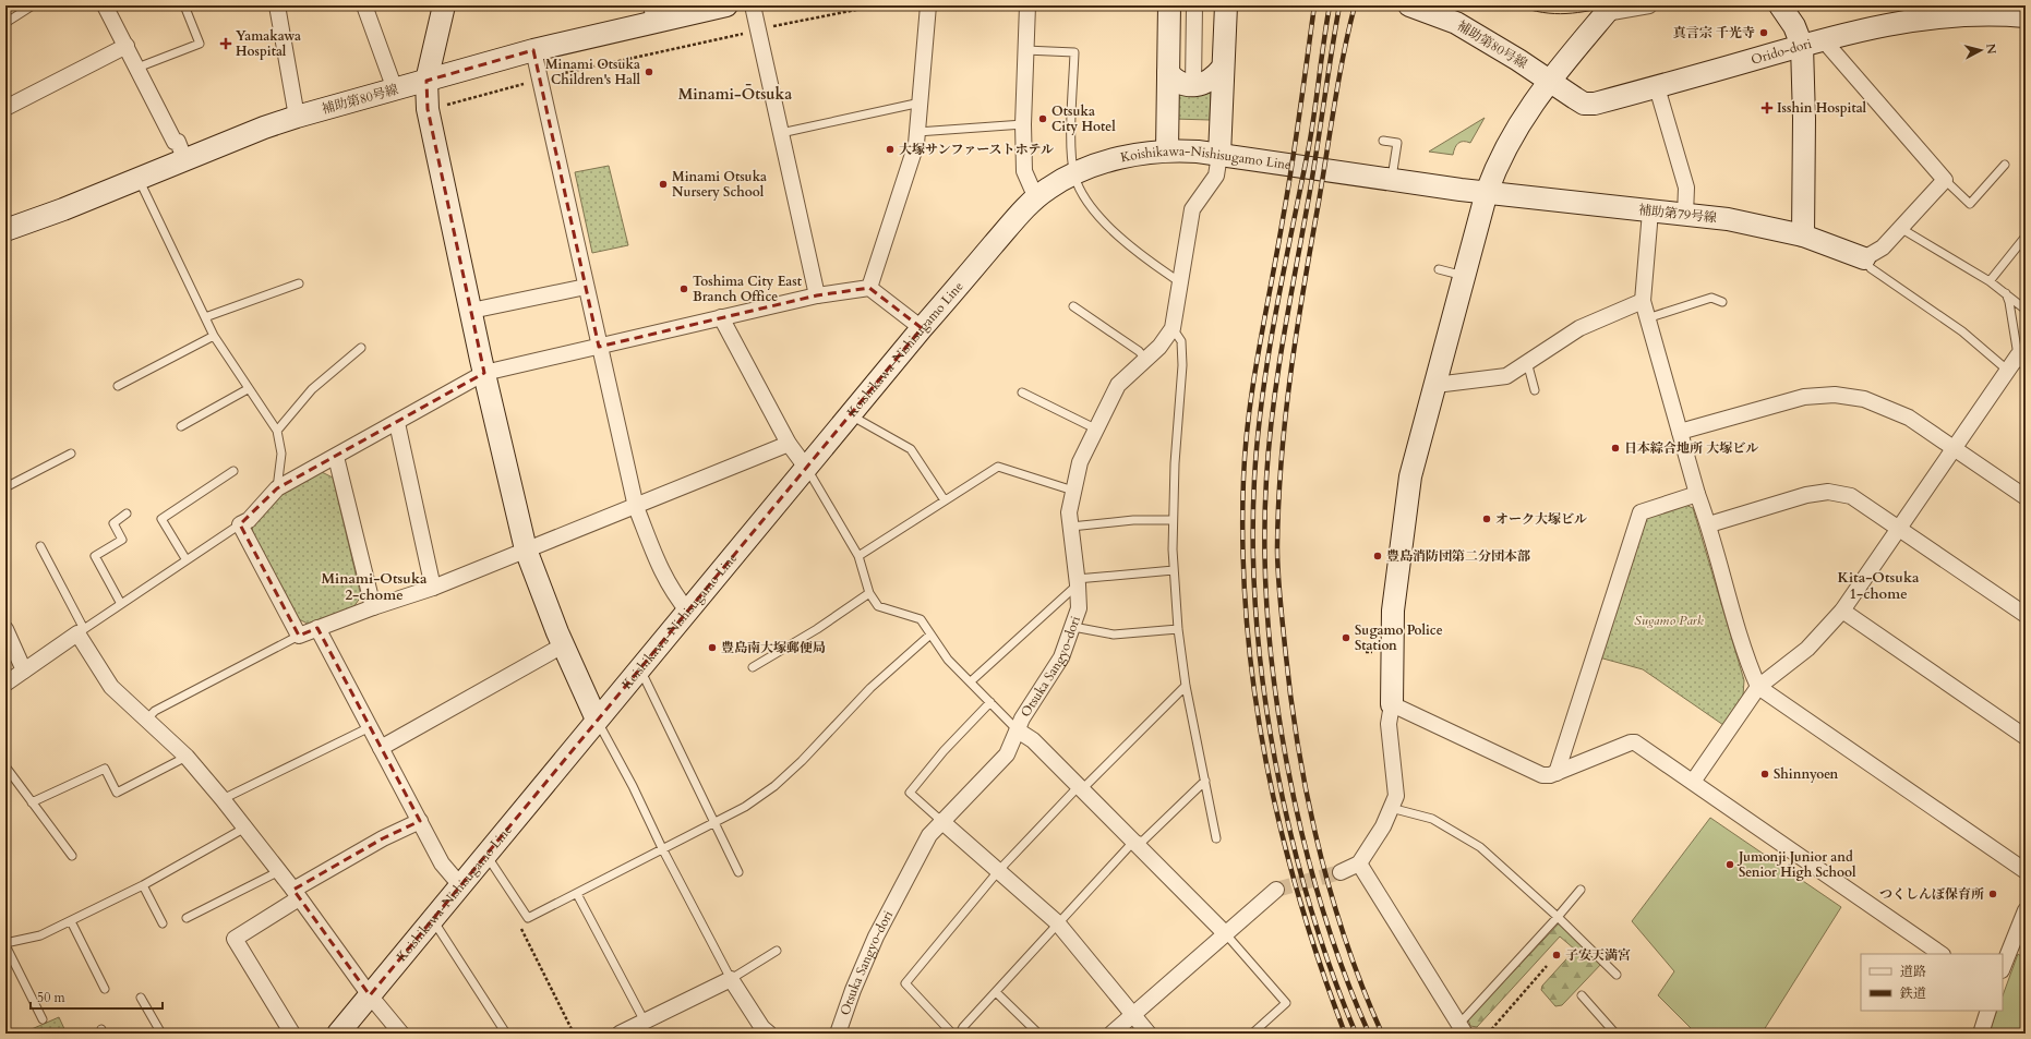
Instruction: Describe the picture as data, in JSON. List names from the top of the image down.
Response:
{
  "streets": {
    "street": [
      "補助第80号線",
      "Orido-dori",
      "Koishikawa-Nishisugamo Line",
      "補助第79号線",
      "Otsuka Sangyo-dori"
    ]
  },
  "crossings": [
    ["補助第80号線", "Orido-dori"],
    ["Koishikawa-Nishisugamo Line", "補助第79号線"]
  ],
  "districts": ["Minami-Ōtsuka", "Kita-Otsuka 1-chome", "Minami-Otsuka 2-chome"],
  "parks": ["Sugamo Park"],
  "places": {
    "other": [
      "真言宗 千光寺",
      "Minami Otsuka Children's Hall",
      "Otsuka City Hotel",
      "大塚サンファーストホテル",
      "Minami Otsuka Nursery School",
      "Toshima City East Branch Office",
      "日本綜合地所 大塚ビル",
      "オーク大塚ビル",
      "豊島消防団第二分団本部",
      "Sugamo Police Station",
      "豊島南大塚郵便局",
      "Shinnyoen",
      "Jumonji Junior and Senior High School",
      "つくしんぼ保育所",
      "子安天満宮"
    ],
    "health": ["Yamakawa Hospital", "Isshin Hospital"]
  },
  "legend": ["道路", "鉄道"],
  "scale_bar": "50 m",
  "north": "right"
}
